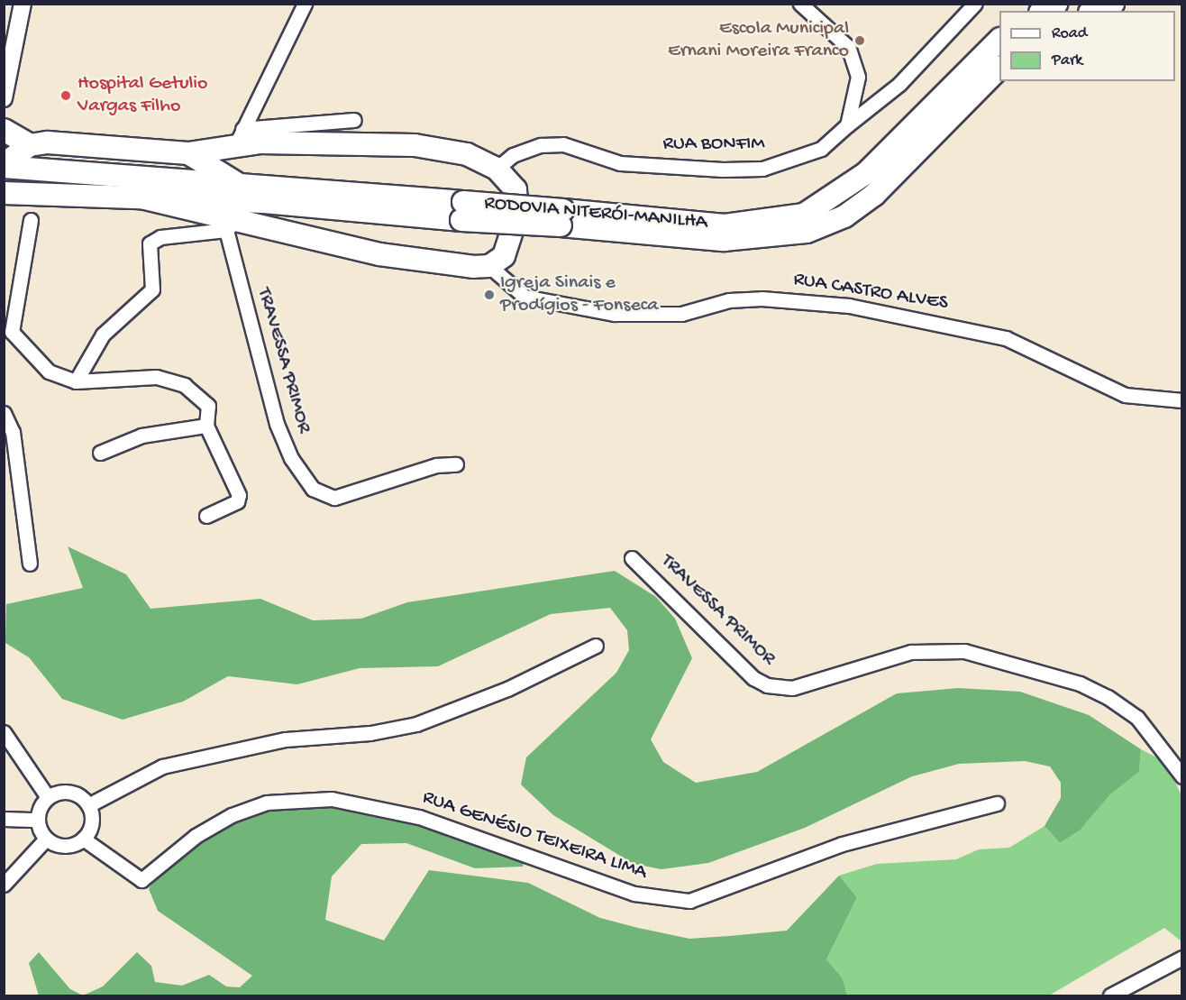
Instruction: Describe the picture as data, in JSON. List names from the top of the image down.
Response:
{
  "streets": {
    "highway": ["RODOVIA NITERÓI-MANILHA"],
    "street": [
      "RUA BONFIM",
      "RUA CASTRO ALVES",
      "TRAVESSA PRIMOR",
      "RUA GENÉSIO TEIXEIRA LIMA"
    ]
  },
  "places": ["Escola Municipal Ernani Moreira Franco", "Hospital Getulio Vargas Filho", "Igreja Sinais e Prodígios - Fonseca"],
  "legend": ["Road", "Park"]
}
